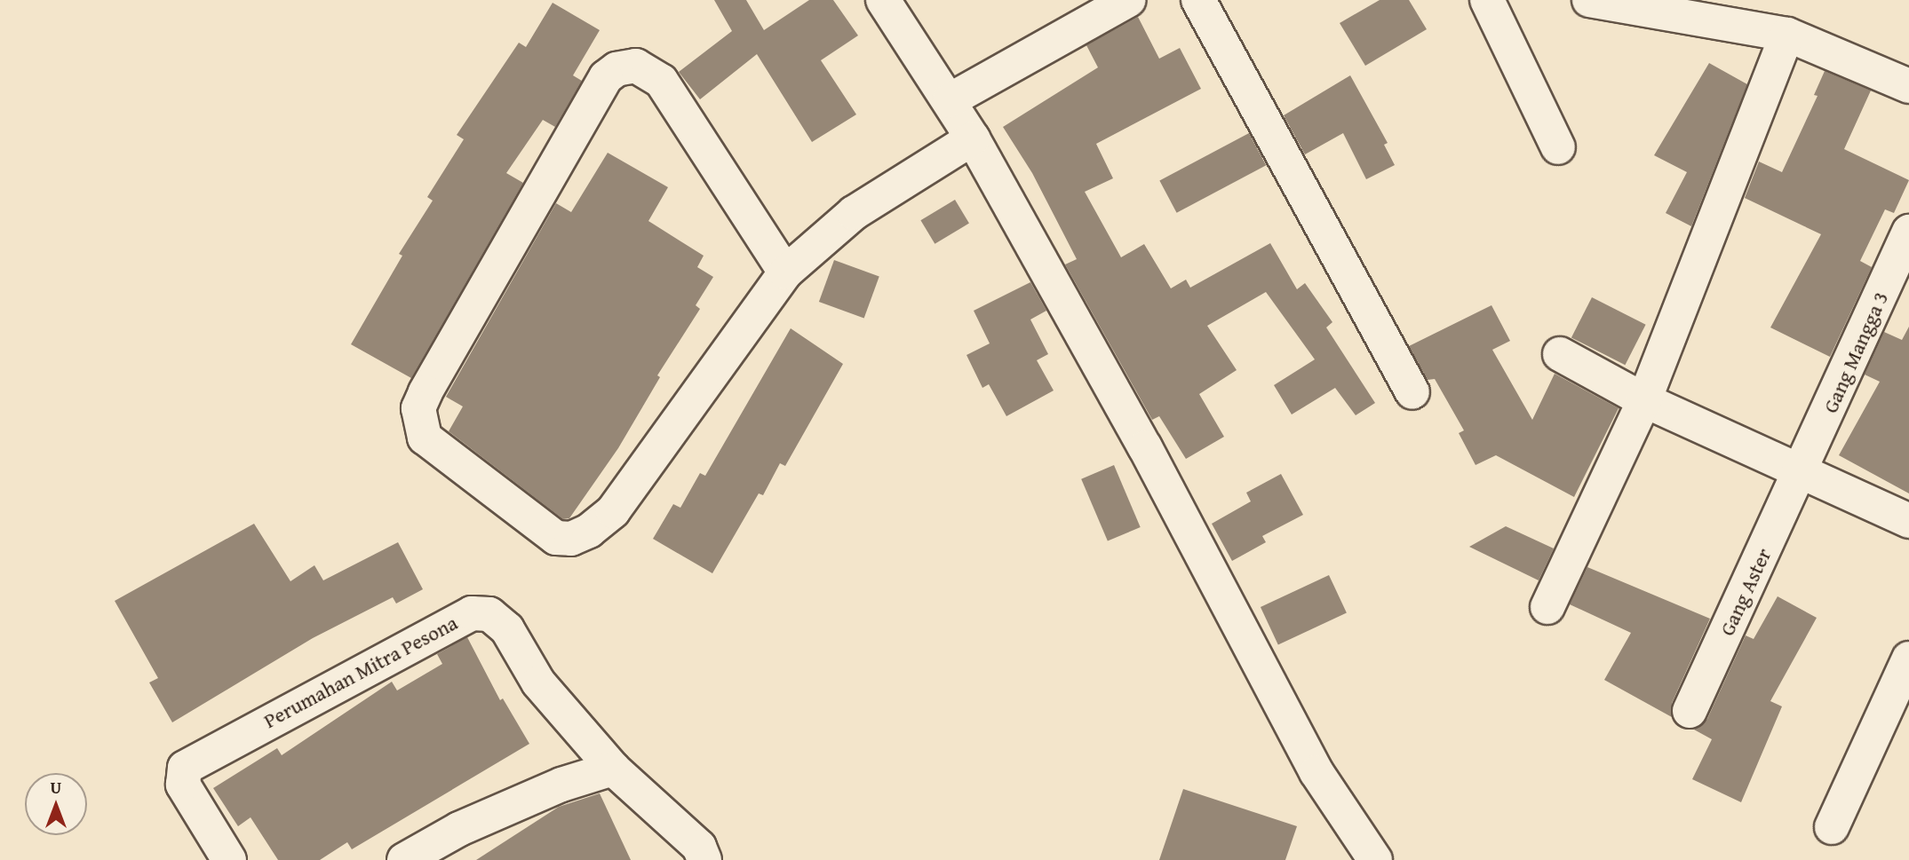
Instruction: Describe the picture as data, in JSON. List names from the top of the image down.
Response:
{
  "streets": {
    "street": ["Gang Mangga 3", "Gang Aster", "Perumahan Mitra Pesona"]
  },
  "crossings": [
    ["Gang Mangga 3", "Gang Aster"]
  ],
  "north": "top"
}
